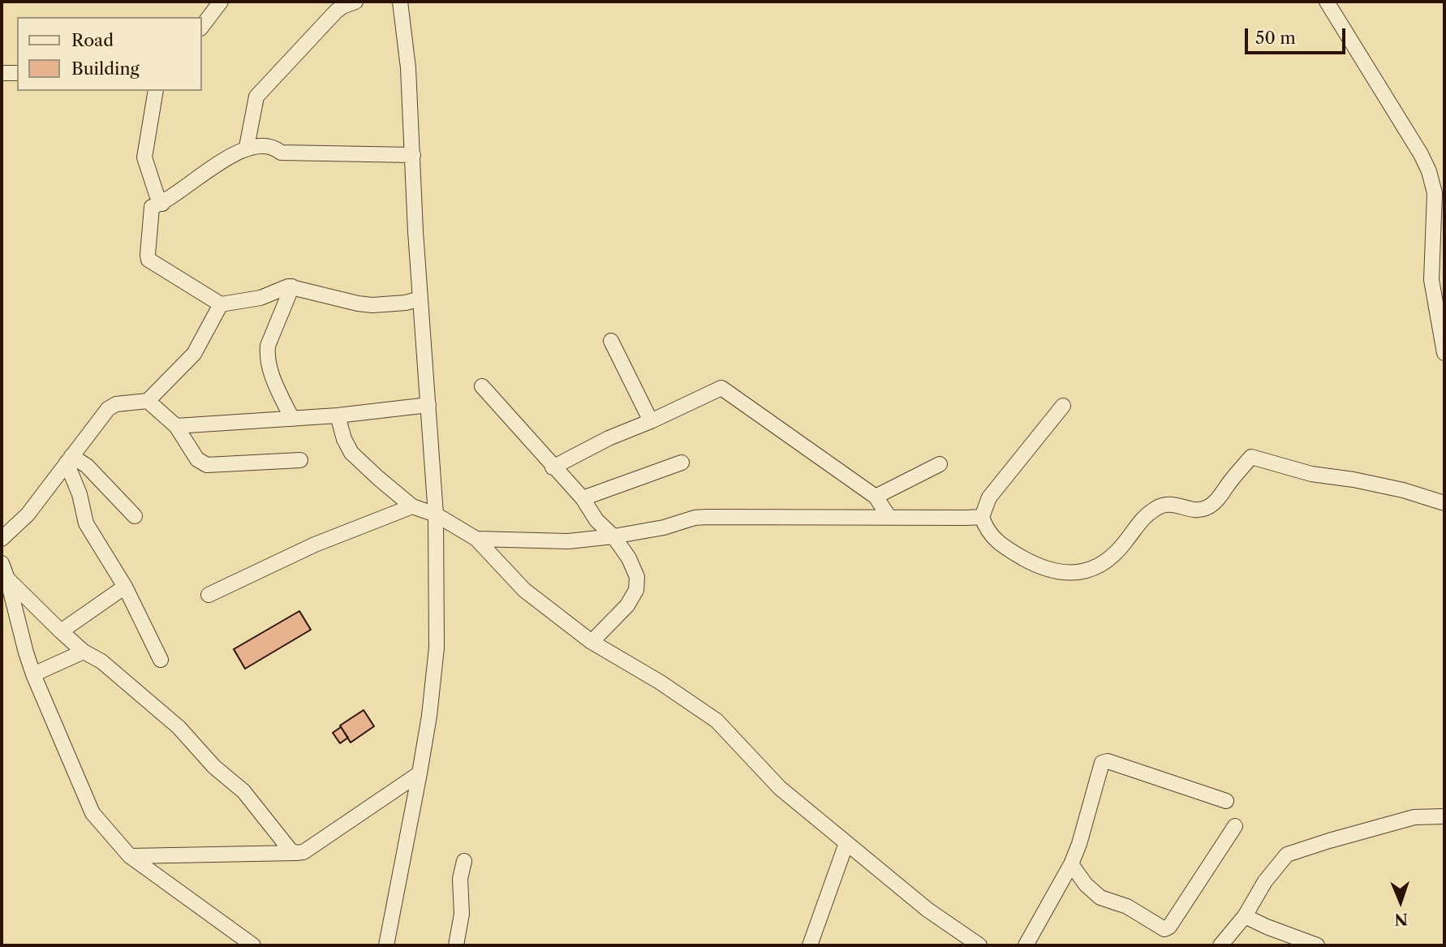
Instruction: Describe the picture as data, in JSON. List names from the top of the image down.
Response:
{
  "legend": ["Road", "Building"],
  "scale_bar": "50 m",
  "north": "bottom"
}
